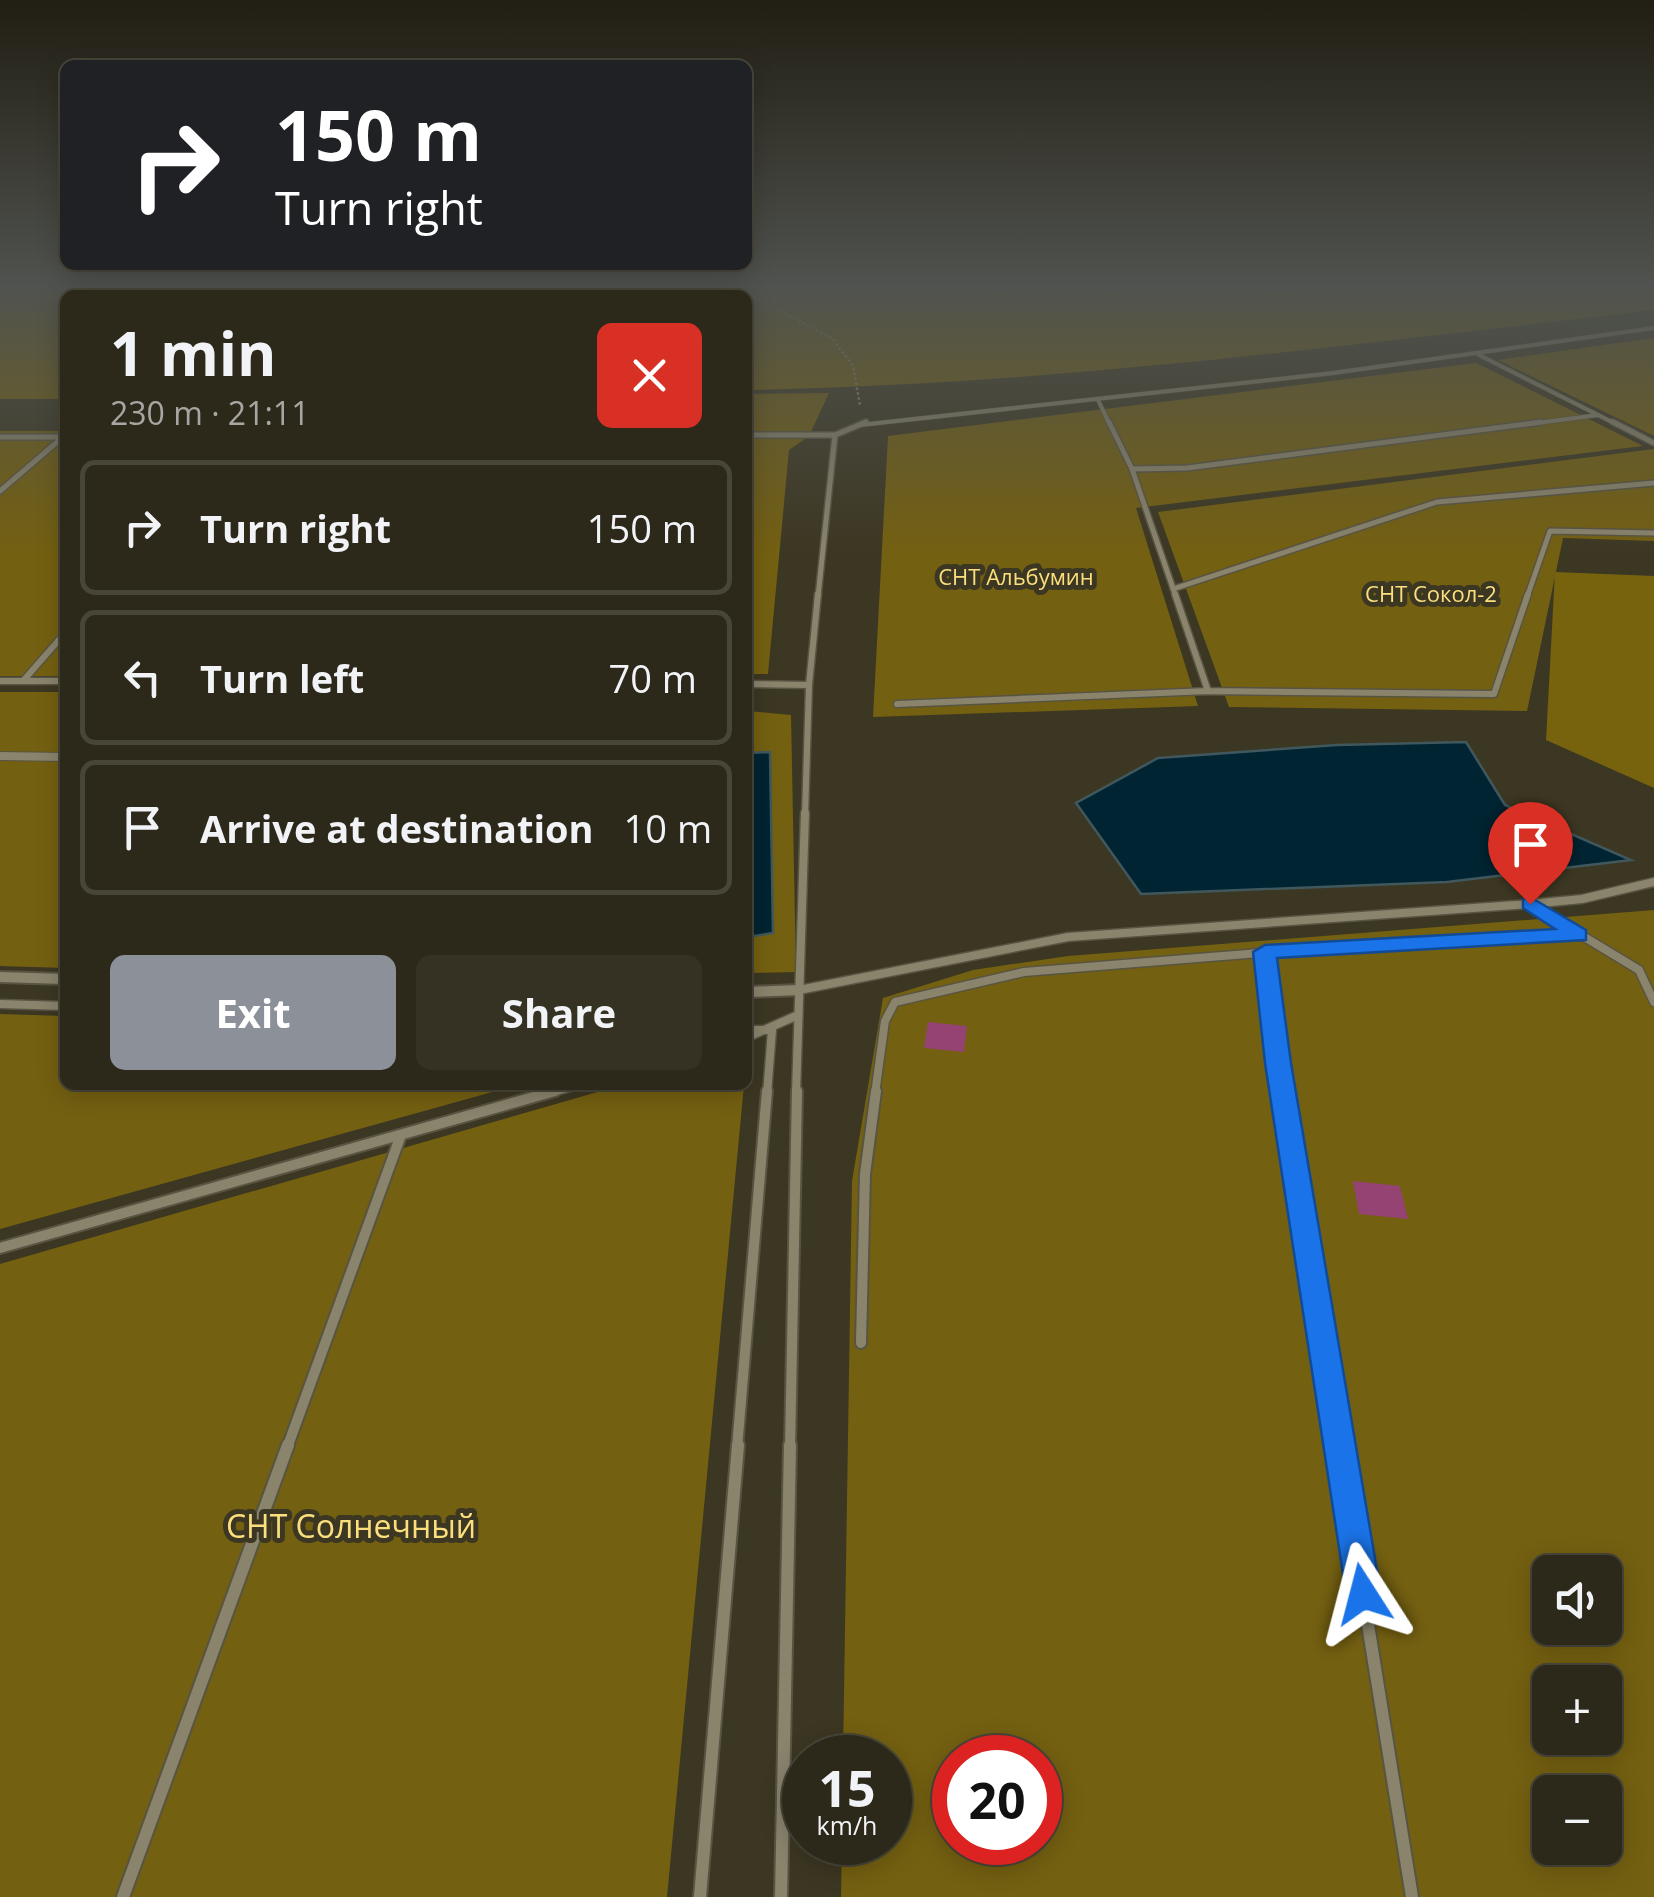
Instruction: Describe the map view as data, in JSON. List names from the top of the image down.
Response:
{
  "parks": ["СНТ Альбумин", "СНТ Сокол-2", "СНТ Солнечный"],
  "page": {
    "turn": ["150 m", "Turn right"],
    "heading": ["1 min", "230 m · 21:11"],
    "list": [
      {
        "name": "Turn right",
        "value": "150 m"
      },
      {
        "name": "Turn left",
        "value": "70 m"
      },
      {
        "name": "Arrive at destination",
        "value": "10 m"
      }
    ],
    "buttons": ["Exit", "Share"],
    "map_buttons": ["+", "−"],
    "speed": "15 km/h",
    "limit": "20"
  }
}
